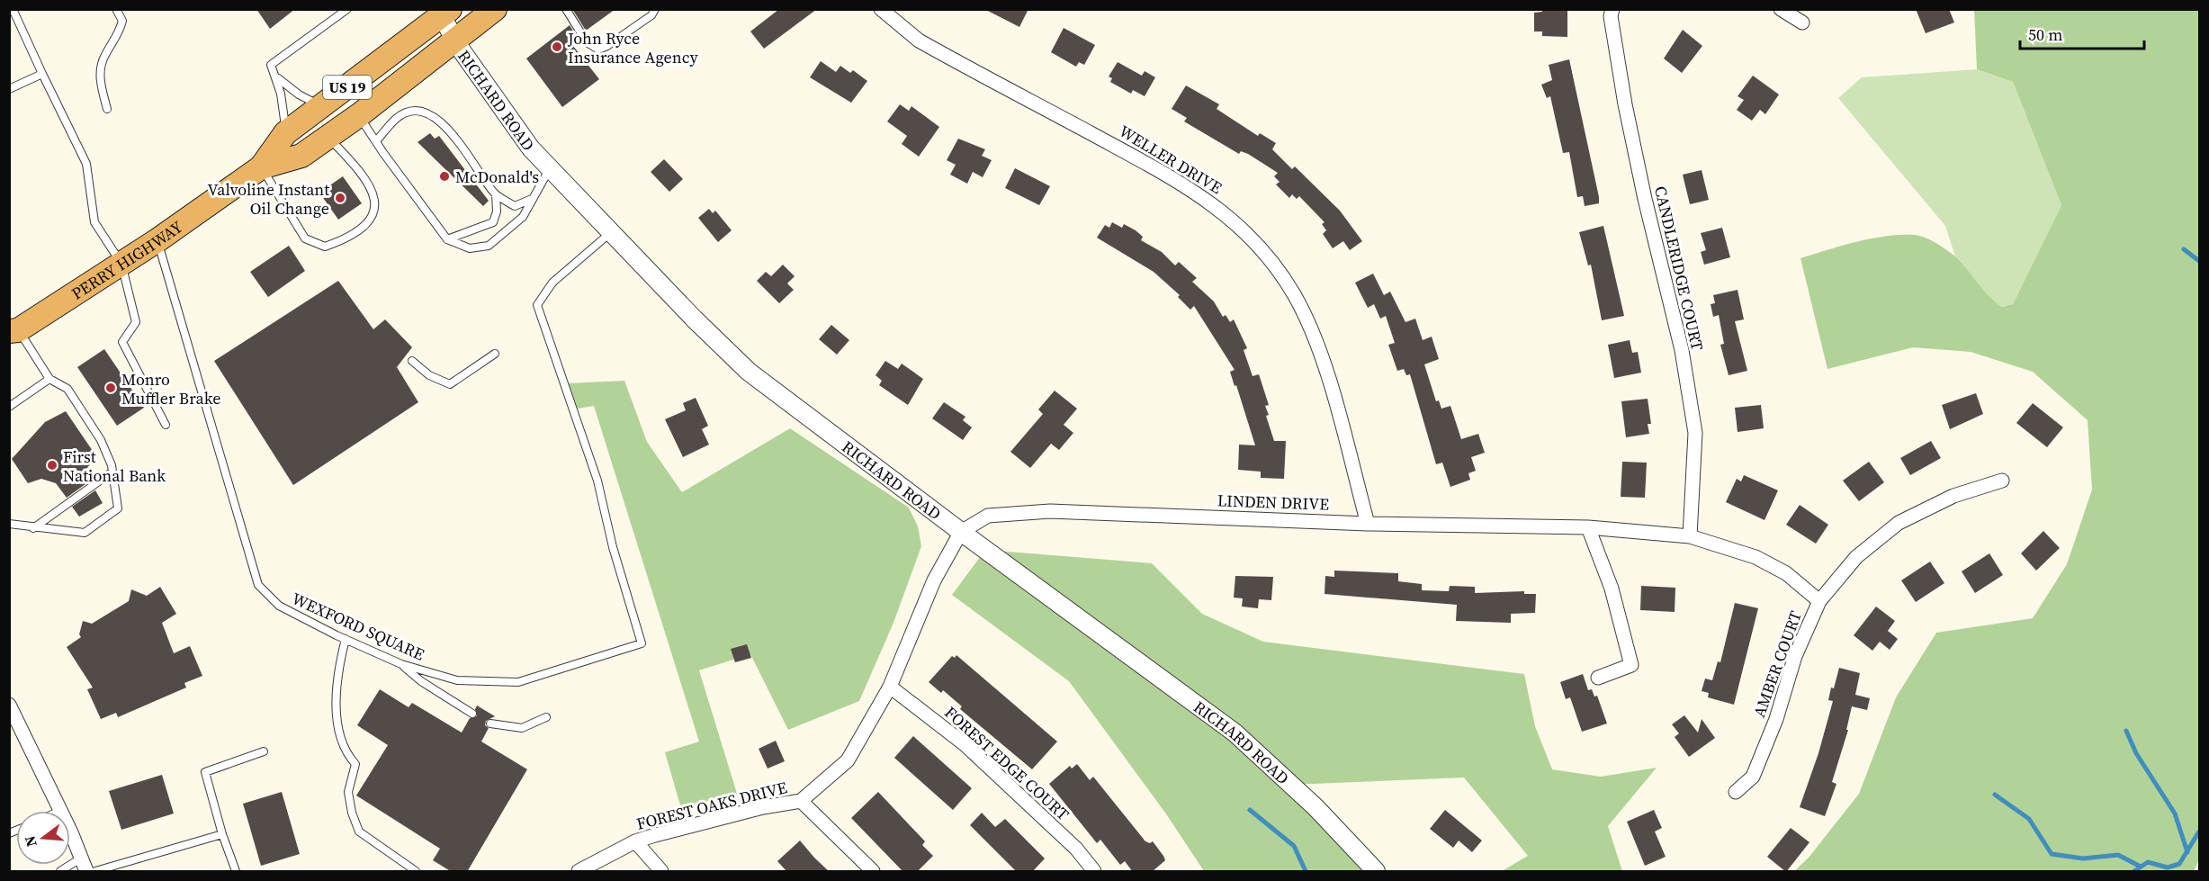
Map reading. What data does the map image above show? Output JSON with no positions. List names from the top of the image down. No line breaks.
{"streets":{"highway":["US 19","PERRY HIGHWAY"],"street":["RICHARD ROAD","WELLER DRIVE","CANDLERIDGE COURT","LINDEN DRIVE","AMBER COURT","FOREST EDGE COURT","FOREST OAKS DRIVE"],"lane":["WEXFORD SQUARE"]},"crossings":[["RICHARD ROAD","PERRY HIGHWAY"],["RICHARD ROAD","LINDEN DRIVE"],["RICHARD ROAD","WEXFORD SQUARE"],["RICHARD ROAD","FOREST OAKS DRIVE"],["WELLER DRIVE","LINDEN DRIVE"],["PERRY HIGHWAY","WEXFORD SQUARE"],["CANDLERIDGE COURT","LINDEN DRIVE"],["LINDEN DRIVE","AMBER COURT"],["LINDEN DRIVE","FOREST OAKS DRIVE"],["FOREST EDGE COURT","FOREST OAKS DRIVE"]],"places":["John Ryce Insurance Agency","McDonald's","Valvoline Instant Oil Change","Monro Muffler Brake","First National Bank"],"scale_bar":"50 m","north":"left"}
